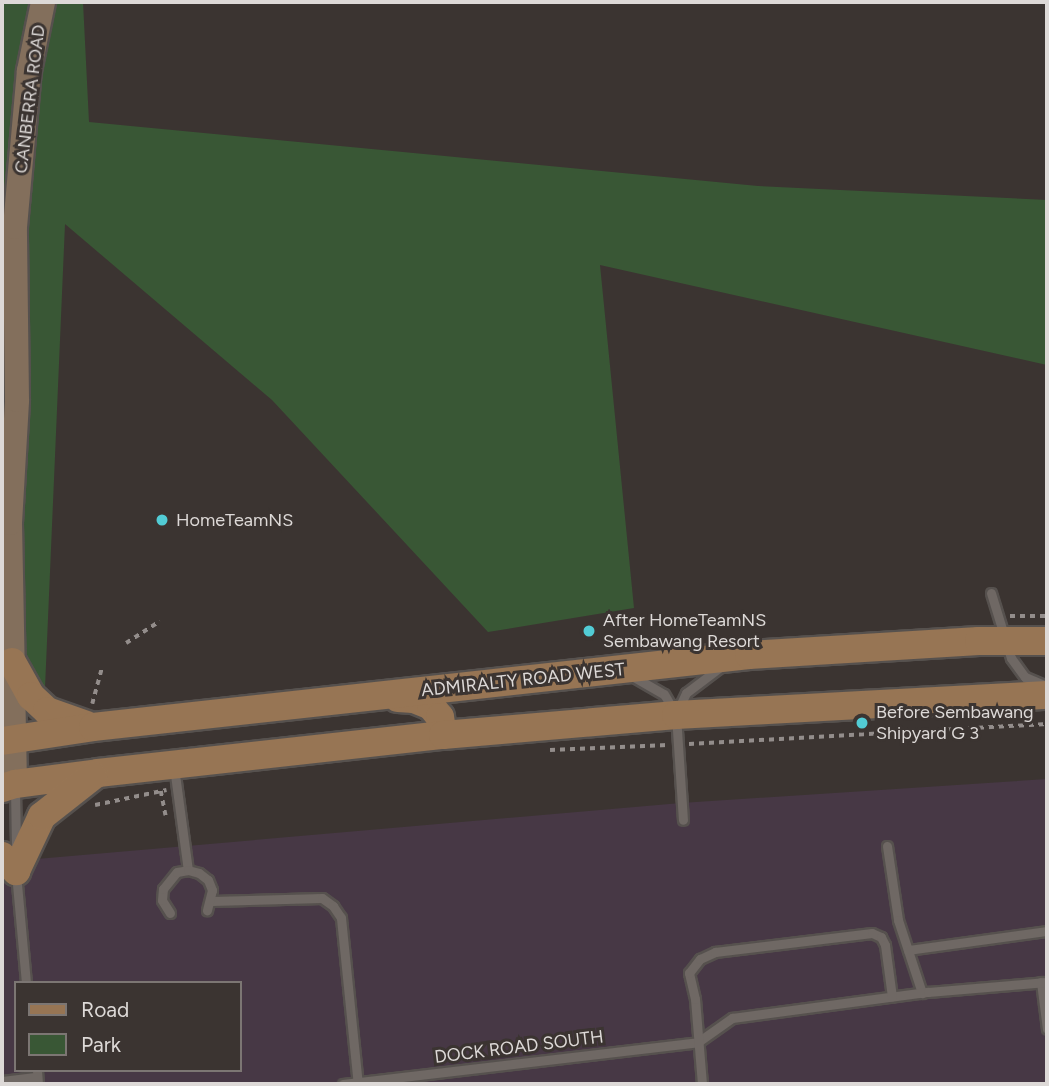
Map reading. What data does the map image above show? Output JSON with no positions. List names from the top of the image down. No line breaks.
{"streets":{"main road":["CANBERRA ROAD","ADMIRALTY ROAD WEST"],"lane":["DOCK ROAD SOUTH"]},"crossings":[["CANBERRA ROAD","ADMIRALTY ROAD WEST"]],"places":["HomeTeamNS","After HomeTeamNS Sembawang Resort","Before Sembawang Shipyard G 3"],"legend":["Road","Park"]}
